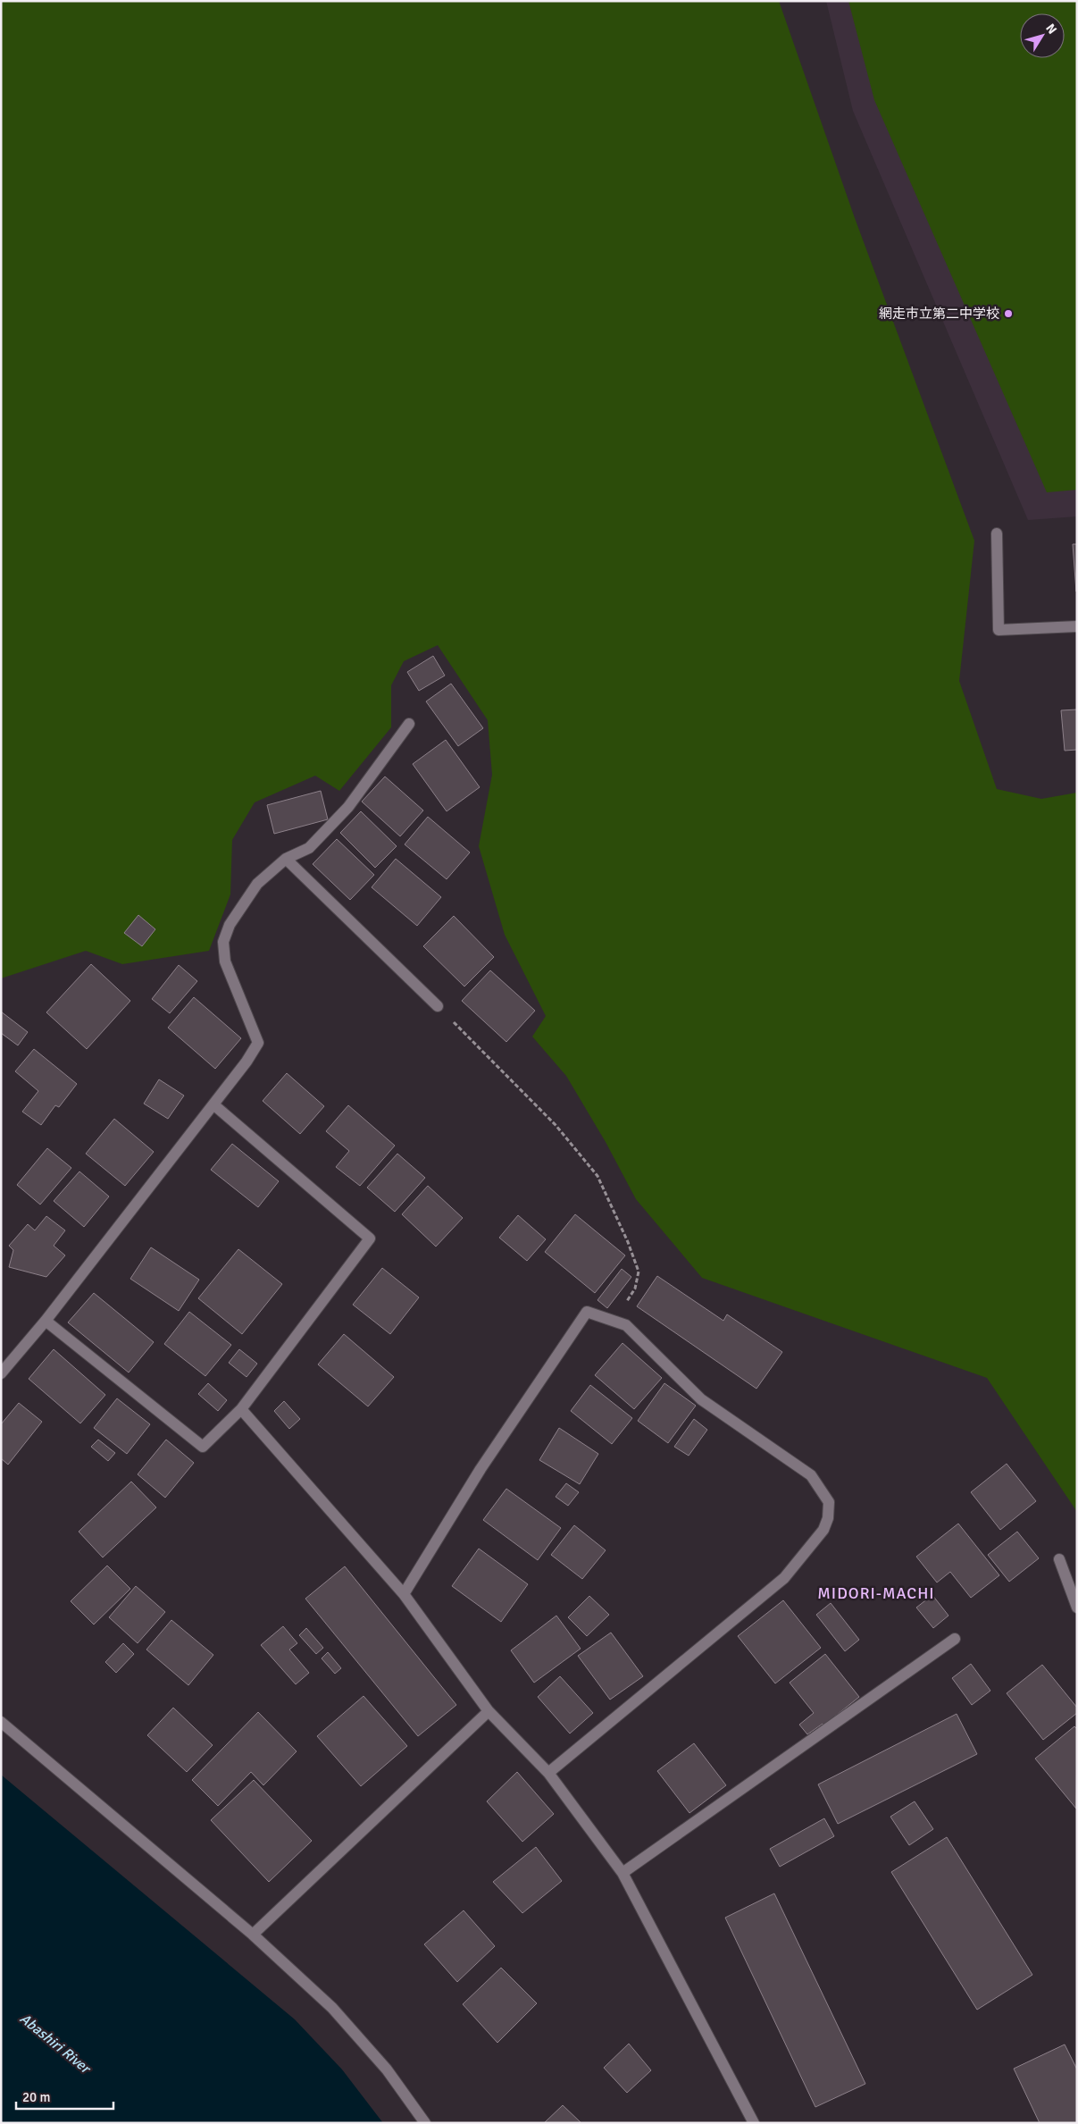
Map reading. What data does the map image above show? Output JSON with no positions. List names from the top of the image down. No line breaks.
{"districts":["MIDORI-MACHI"],"water":["Abashiri River"],"places":["網走市立第二中学校"],"scale_bar":"20 m","north":"top right"}
